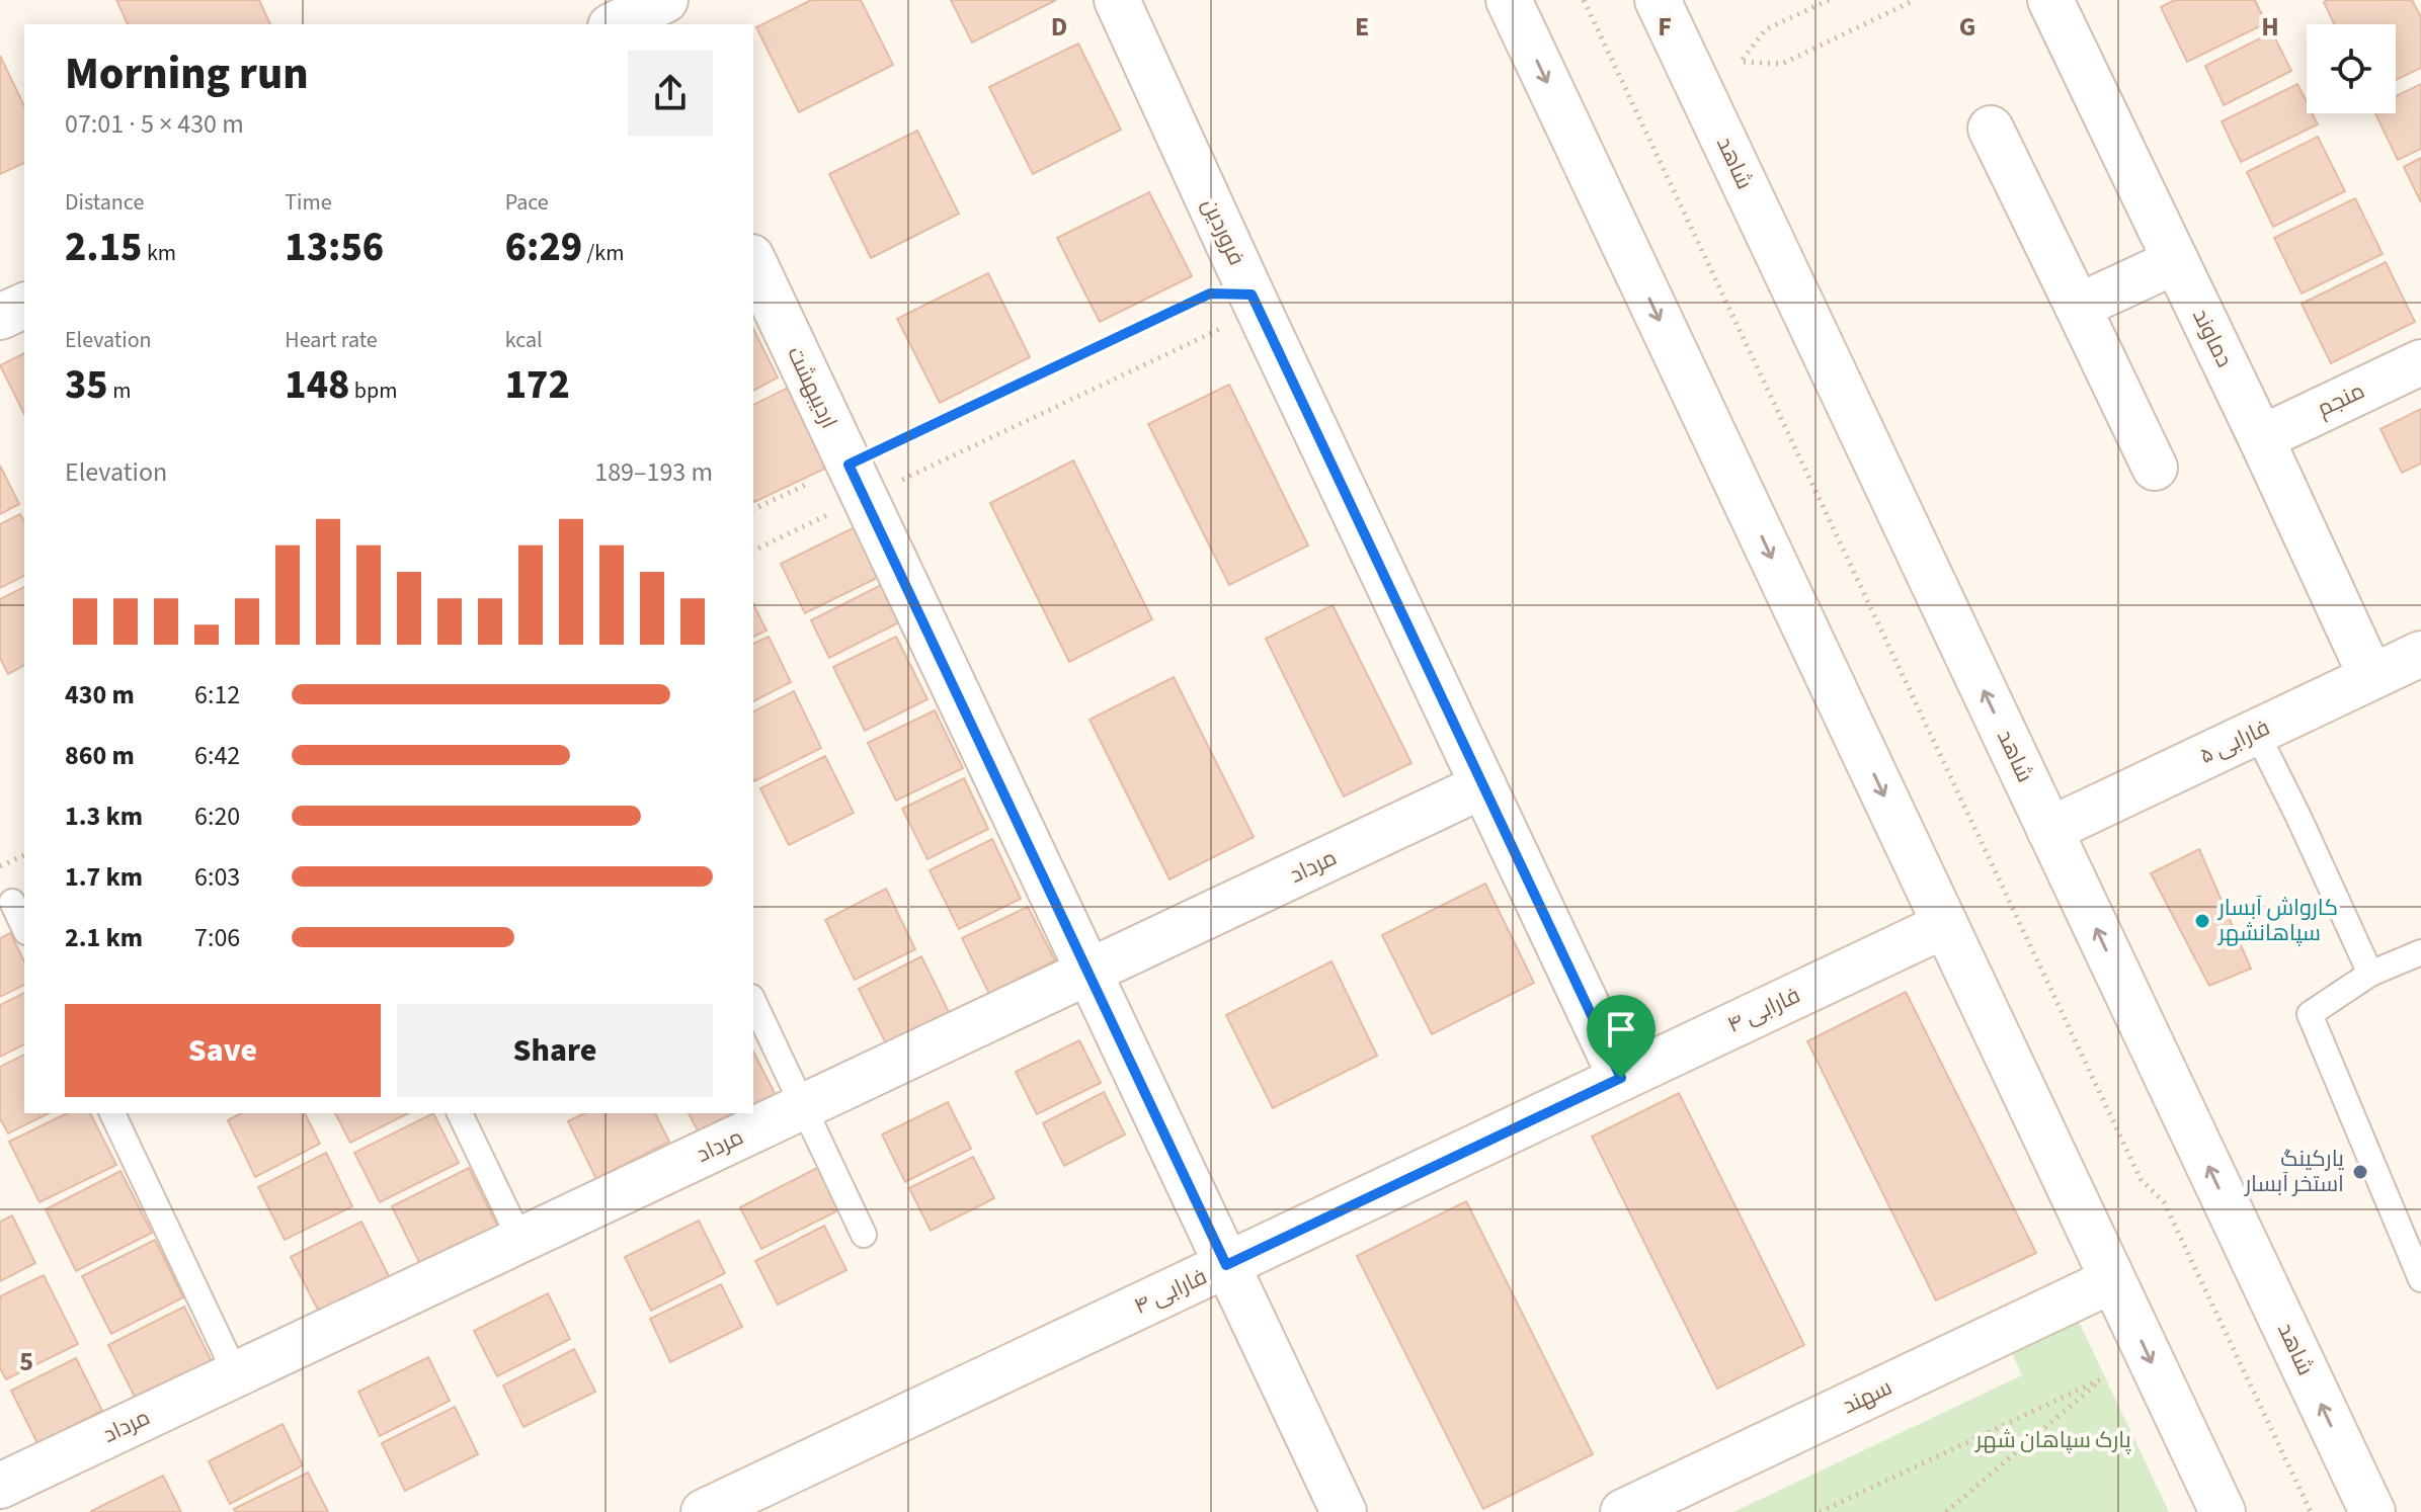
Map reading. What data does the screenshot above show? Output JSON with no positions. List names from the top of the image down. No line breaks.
{"streets":{"street":["شاهد","فروردین","دماوند","اردیبهشت","منجم","فارابی ۵","مرداد","فارابی ۴","سهند"]},"crossings":[["شاهد","فارابی ۵"],["فروردین","مرداد"],["فروردین","فارابی ۴"],["دماوند","منجم"],["دماوند","فارابی ۵"],["اردیبهشت","مرداد"],["اردیبهشت","فارابی ۴"]],"parks":["پارک سپاهان شهر"],"places":["کارواش آبسار سپاهانشهر","پارکینگ استخر آبسار"],"page":{"heading":["Morning run","07:01 · 5 × 430 m"],"stats":[["Distance","2.15 km"],["Time","13:56"],["Pace","6:29 /km"],["Elevation","35 m"],["Heart rate","148 bpm"],["kcal","172"]],"chart":["Elevation","189–193 m"],"list":[{"name":"430 m","note":"6:12"},{"name":"860 m","note":"6:42"},{"name":"1.3 km","note":"6:20"},{"name":"1.7 km","note":"6:03"},{"name":"2.1 km","note":"7:06"}],"buttons":["Save","Share"]},"grid":{"columns":["D","E","F","G","H"],"rows":["5"]}}
